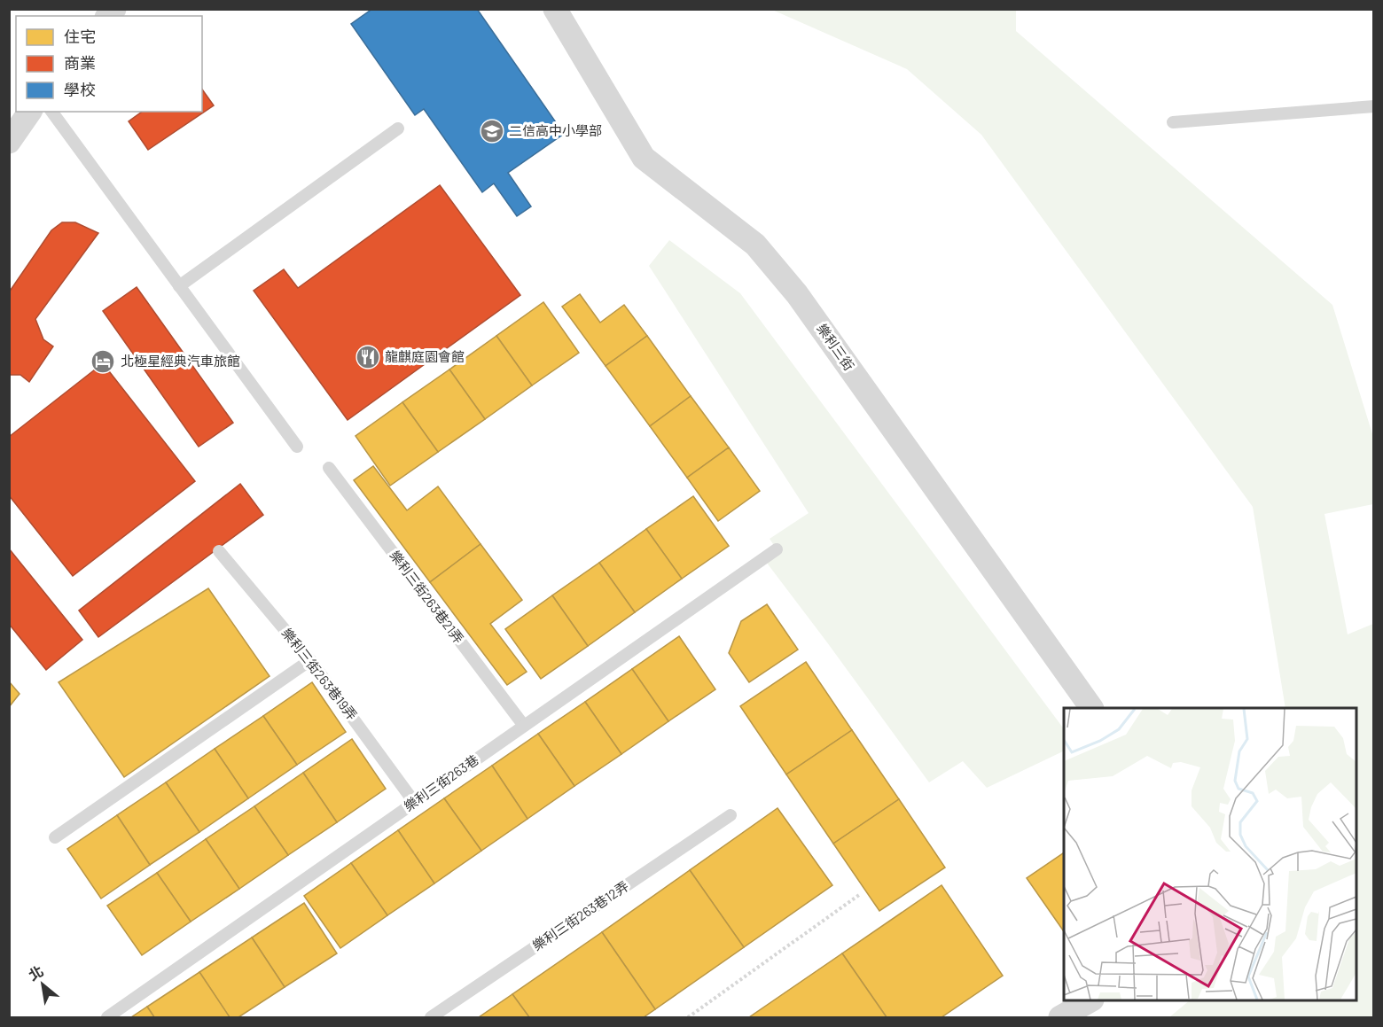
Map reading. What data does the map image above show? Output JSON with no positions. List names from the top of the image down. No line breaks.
{"streets":{"street":["樂利三街"],"lane":["樂利三街263巷21弄","樂利三街263巷19弄","樂利三街263巷","樂利三街263巷12弄"]},"crossings":[["樂利三街263巷21弄","樂利三街263巷"],["樂利三街263巷19弄","樂利三街263巷"]],"places":{"school or university":["二信高中小學部"],"restaurant":["龍麒庭園會館"],"hotel":["北極星經典汽車旅館"]},"legend":["住宅","商業","學校"],"north":"top left"}
